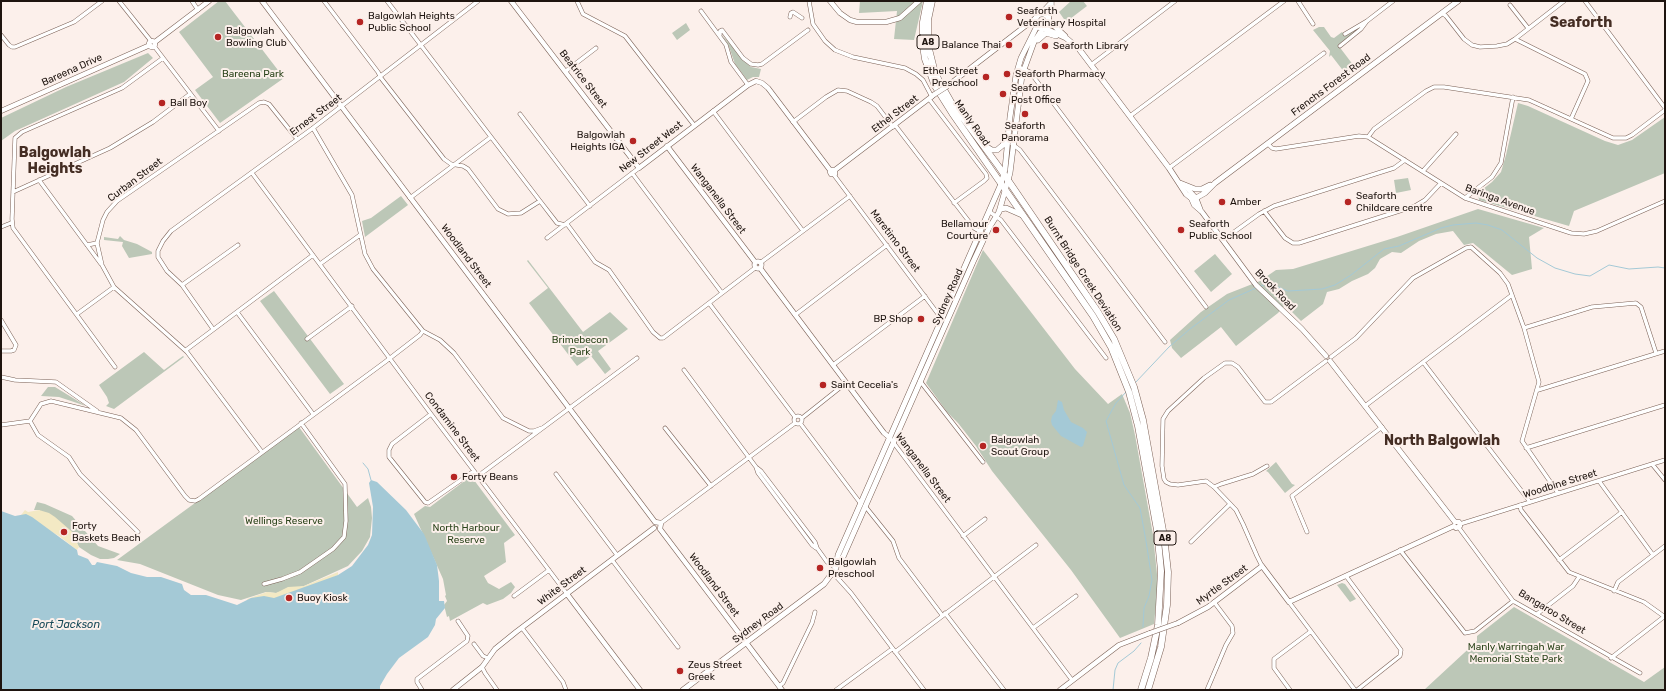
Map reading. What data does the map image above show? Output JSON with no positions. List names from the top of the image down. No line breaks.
{"streets":{"highway":["A8","Manly Road","Burnt Bridge Creek Deviation"],"main road":["Frenchs Forest Road","Sydney Road"],"street":["Bareena Drive","Beatrice Street","Ethel Street","Ernest Street","New Street West","Curban Street","Wanganella Street","Baringa Avenue","Maretimo Street","Woodland Street","Brook Road","Condamine Street","Woodbine Street","Myrtle Street","White Street","Bangaroo Street"]},"crossings":[["Beatrice Street","New Street West"],["Frenchs Forest Road","Brook Road"],["Ethel Street","Maretimo Street"],["Ethel Street","Sydney Road"],["Ernest Street","Curban Street"],["Ernest Street","Woodland Street"],["Ernest Street","Condamine Street"],["Manly Road","Burnt Bridge Creek Deviation"],["Manly Road","Sydney Road"],["New Street West","Wanganella Street"],["New Street West","Maretimo Street"],["Wanganella Street","Sydney Road"],["Wanganella Street","Myrtle Street"],["Maretimo Street","Sydney Road"],["Woodland Street","Sydney Road"],["Woodland Street","White Street"],["Burnt Bridge Creek Deviation","Sydney Road"],["Brook Road","Bangaroo Street"],["Condamine Street","White Street"],["Woodbine Street","Bangaroo Street"]],"districts":["Seaforth","Balgowlah Heights","North Balgowlah"],"water":["Port Jackson"],"parks":["Bareena Park","Brimebecon Park","Wellings Reserve","North Harbour Reserve","Manly Warringah War Memorial State Park"],"places":["Seaforth Veterinary Hospital","Balgowlah Heights Public School","Balgowlah Bowling Club","Balance Thai","Seaforth Library","Seaforth Pharmacy","Ethel Street Preschool","Seaforth Post Office","Ball Boy","Seaforth Panorama","Balgowlah Heights IGA","Amber","Seaforth Childcare centre","Bellamour Courture","Seaforth Public School","BP Shop","Saint Cecelia's","Balgowlah Scout Group","Forty Beans","Forty Baskets Beach","Balgowlah Preschool","Buoy Kiosk","Zeus Street Greek"]}
